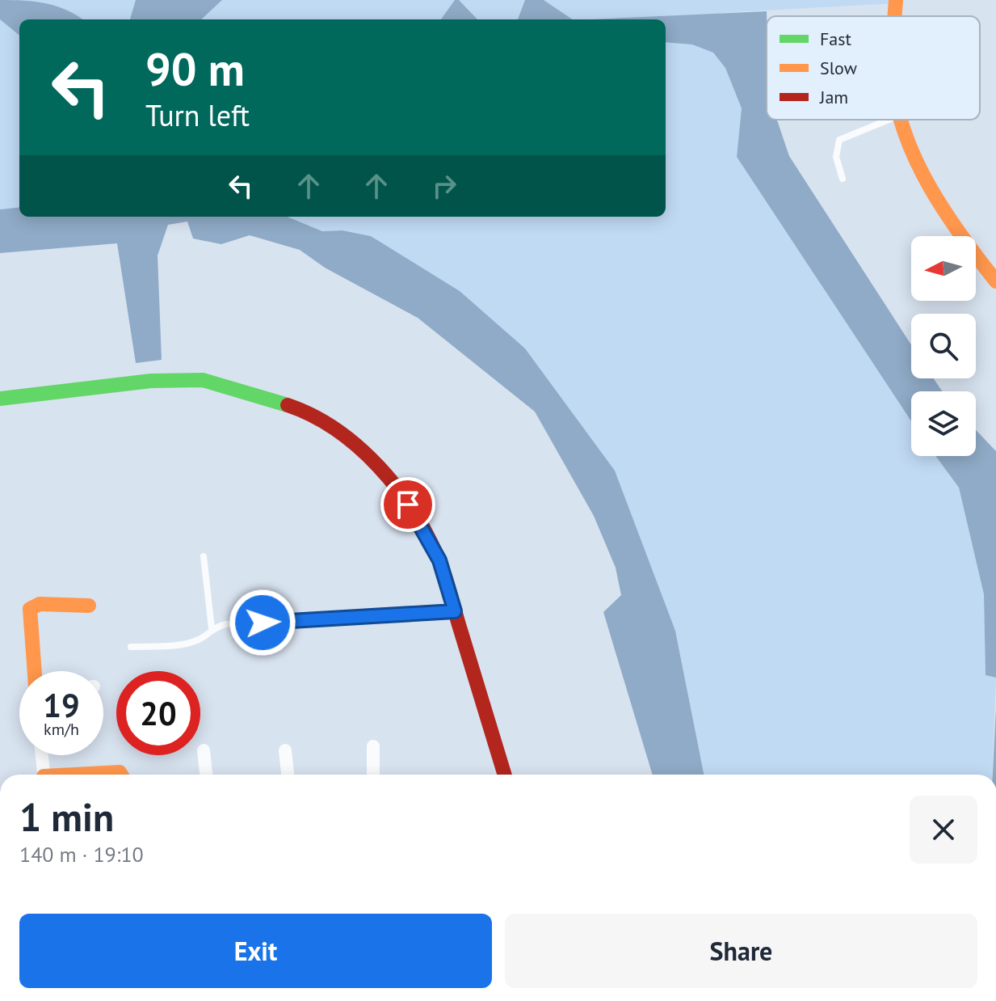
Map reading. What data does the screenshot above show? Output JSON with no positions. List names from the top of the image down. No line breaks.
{"legend":["Fast","Slow","Jam"],"north":"left","page":{"turn":["90 m","Turn left"],"speed":"19 km/h","limit":"20","heading":["1 min","140 m · 19:10"],"buttons":["Exit","Share"]}}
